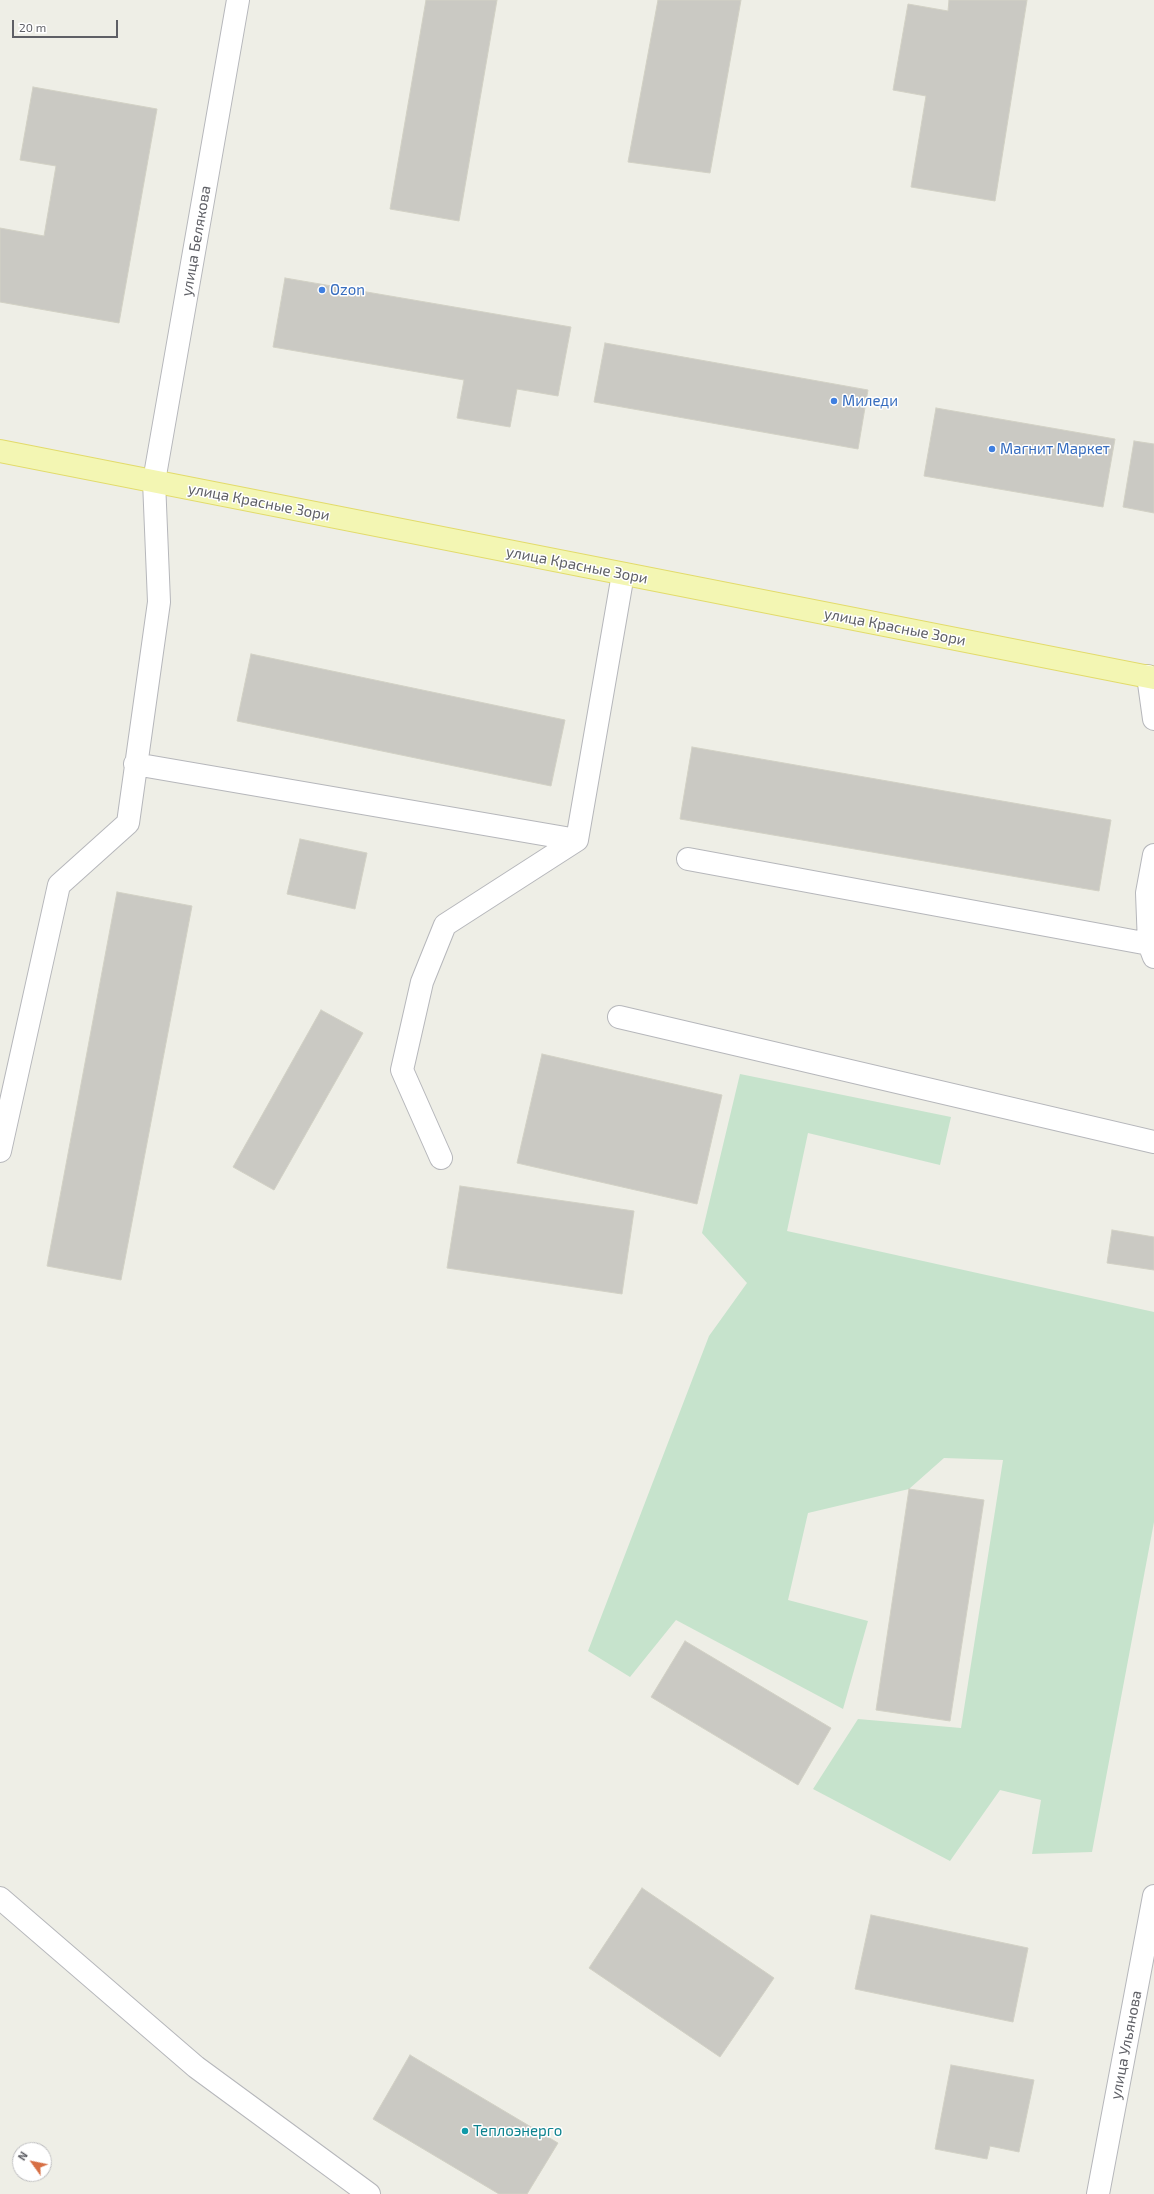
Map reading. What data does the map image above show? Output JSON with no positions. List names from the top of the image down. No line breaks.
{"streets":{"main road":["улица Красные Зори"],"street":["улица Белякова","улица Ульянова"]},"crossings":[["улица Белякова","улица Красные Зори"]],"places":["Ozon","Миледи","Магнит Маркет","Теплоэнерго"],"scale_bar":"20 m","north":"top left"}
